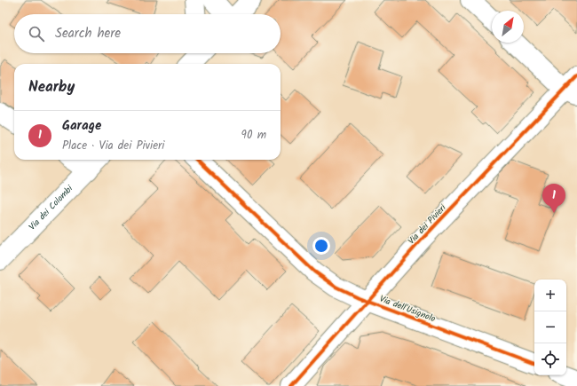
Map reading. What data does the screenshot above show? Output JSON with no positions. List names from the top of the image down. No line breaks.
{"streets":{"street":["Via dei Colombi","Via dei Pivieri","Via dell'Usignolo"]},"crossings":[["Via dei Pivieri","Via dell'Usignolo"]],"north":"top right","page":{"search":"Search here","heading":"Nearby","list":[{"mark":"1","name":"Garage","note":"Place · Via dei Pivieri","value":"90 m"}],"pins":"1","map_buttons":["+","−"]}}
